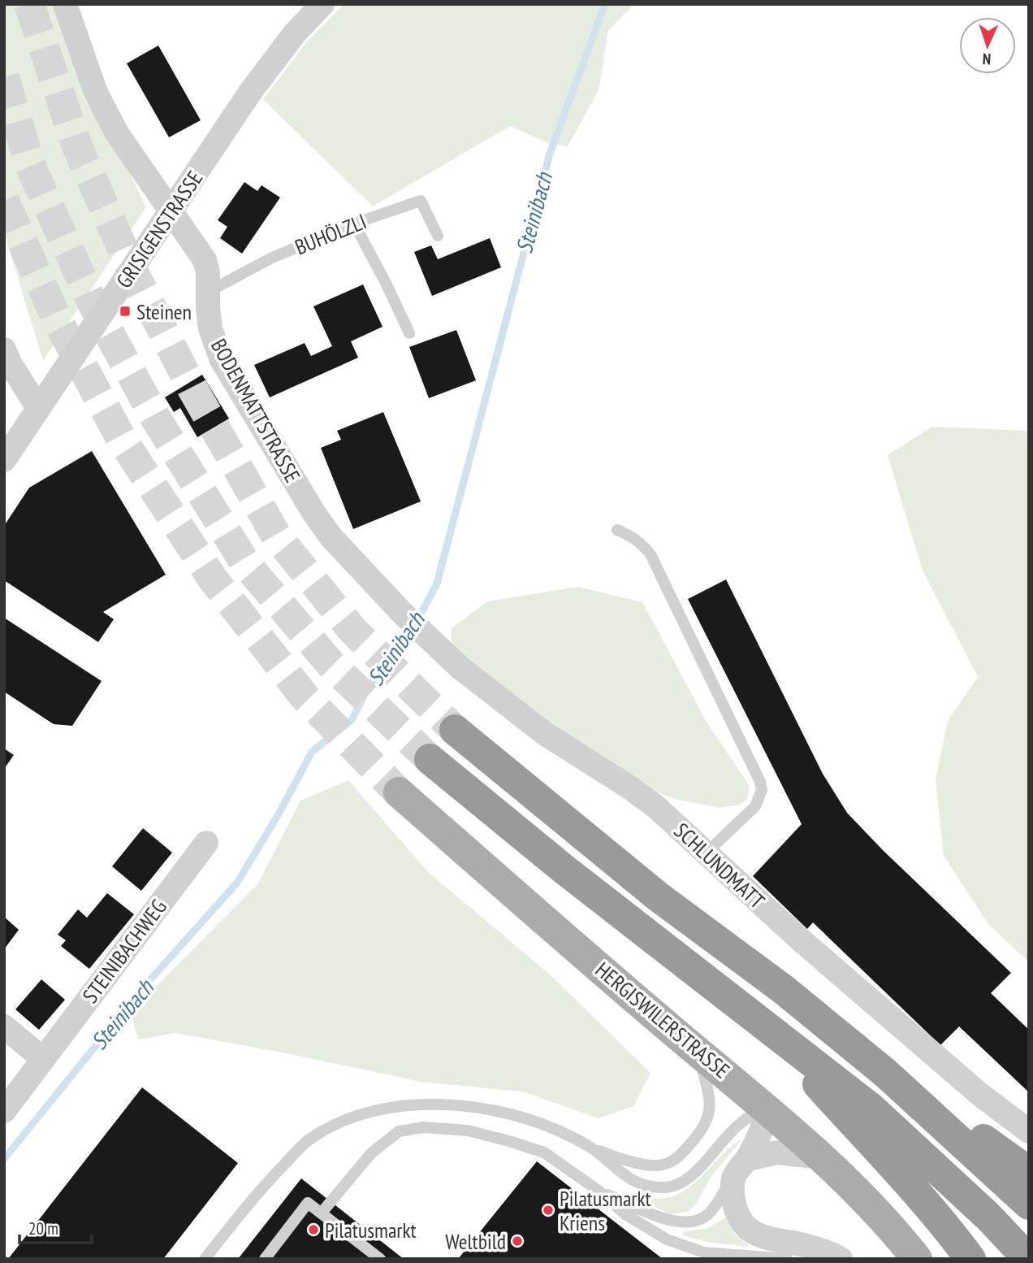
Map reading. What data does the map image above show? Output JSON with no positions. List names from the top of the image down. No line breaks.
{"streets":{"main road":["HERGISWILERSTRASSE"],"street":["GRISIGENSTRASSE","BODENMATTSTRASSE","SCHLUNDMATT","STEINIBACHWEG"],"lane":["BUHÖLZLI"]},"crossings":[["GRISIGENSTRASSE","BODENMATTSTRASSE"],["BUHÖLZLI","BODENMATTSTRASSE"],["BODENMATTSTRASSE","SCHLUNDMATT"]],"water":["Steinibach"],"places":{"transit":["Steinen"],"other":["Pilatusmarkt Kriens","Pilatusmarkt","Weltbild"]},"scale_bar":"20 m","north":"bottom"}
